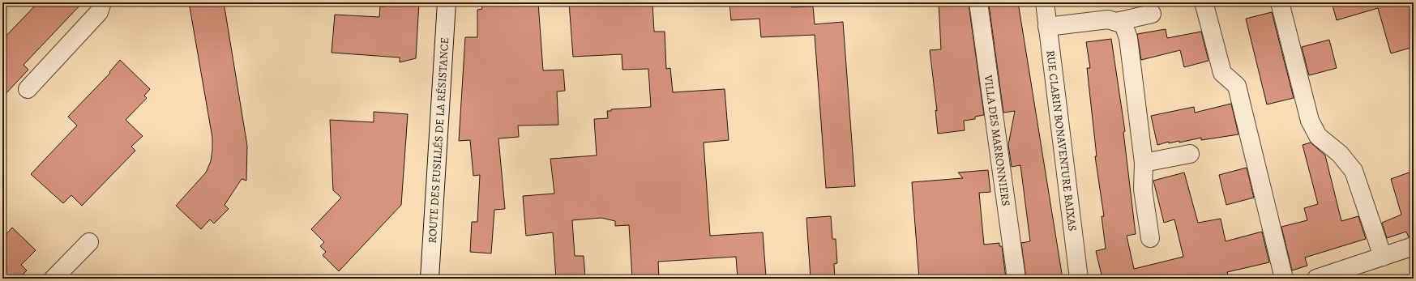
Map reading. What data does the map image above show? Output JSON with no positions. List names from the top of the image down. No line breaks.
{"streets":{"street":["ROUTE DES FUSILLÉS DE LA RÉSISTANCE","VILLA DES MARRONNIERS","RUE CLARIN BONAVENTURE BAIXAS"]}}
